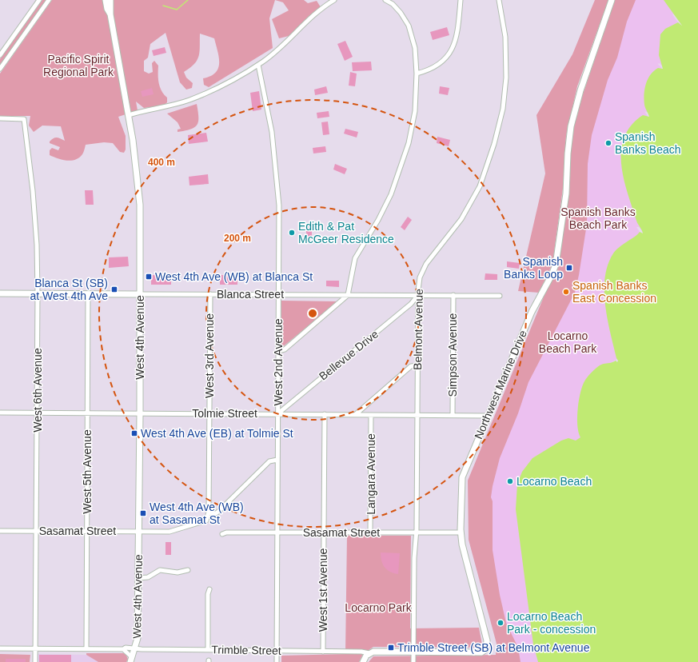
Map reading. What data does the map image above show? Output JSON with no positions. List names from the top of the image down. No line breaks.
{"streets":{"main road":["Blanca Street","West 4th Avenue","Northwest Marine Drive"],"street":["Belmont Avenue","Bellevue Drive","Simpson Avenue","West 3rd Avenue","West 2nd Avenue","West 6th Avenue","Tolmie Street","West 5th Avenue","Langara Avenue","Sasamat Street","West 1st Avenue","Trimble Street"]},"crossings":[["Blanca Street","Belmont Avenue"],["Blanca Street","West 4th Avenue"],["Blanca Street","Bellevue Drive"],["Blanca Street","Simpson Avenue"],["Blanca Street","West 3rd Avenue"],["Blanca Street","West 2nd Avenue"],["Blanca Street","West 6th Avenue"],["Blanca Street","West 5th Avenue"],["Belmont Avenue","Bellevue Drive"],["Belmont Avenue","Northwest Marine Drive"],["Belmont Avenue","Tolmie Street"],["Belmont Avenue","Sasamat Street"],["West 4th Avenue","Tolmie Street"],["West 4th Avenue","Sasamat Street"],["West 4th Avenue","Trimble Street"],["Bellevue Drive","West 2nd Avenue"],["Bellevue Drive","Tolmie Street"],["Simpson Avenue","Tolmie Street"],["West 3rd Avenue","Tolmie Street"],["West 3rd Avenue","Sasamat Street"],["West 2nd Avenue","Tolmie Street"],["West 2nd Avenue","Sasamat Street"],["West 2nd Avenue","Trimble Street"],["Northwest Marine Drive","Tolmie Street"],["Northwest Marine Drive","Sasamat Street"],["Northwest Marine Drive","Trimble Street"],["West 6th Avenue","Tolmie Street"],["West 6th Avenue","Sasamat Street"],["West 6th Avenue","Trimble Street"],["Tolmie Street","West 5th Avenue"],["Tolmie Street","Langara Avenue"],["Tolmie Street","West 1st Avenue"],["West 5th Avenue","Sasamat Street"],["West 5th Avenue","Trimble Street"],["Langara Avenue","Sasamat Street"],["Sasamat Street","West 1st Avenue"],["West 1st Avenue","Trimble Street"]],"parks":["Pacific Spirit Regional Park","Spanish Banks Beach Park","Locarno Beach Park","Locarno Park"],"places":{"other":["Spanish Banks Beach","Edith & Pat McGeer Residence","Spanish Banks East Concession","Locarno Beach","Locarno Beach Park - concession"],"transit":["Spanish Banks Loop","West 4th Ave (WB) at Blanca St","Blanca St (SB) at West 4th Ave","West 4th Ave (EB) at Tolmie St","West 4th Ave (WB) at Sasamat St","Trimble Street (SB) at Belmont Avenue"]},"rings":["400 m","200 m"]}
